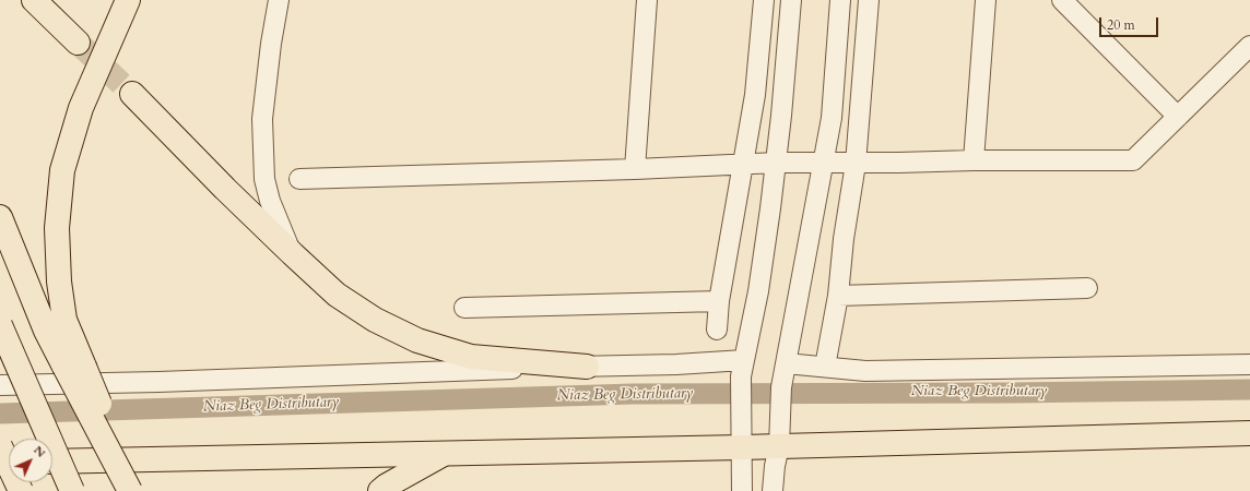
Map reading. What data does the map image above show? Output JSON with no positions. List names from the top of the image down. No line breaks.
{"water":["Niaz Beg Distributary"],"scale_bar":"20 m","north":"top right"}
